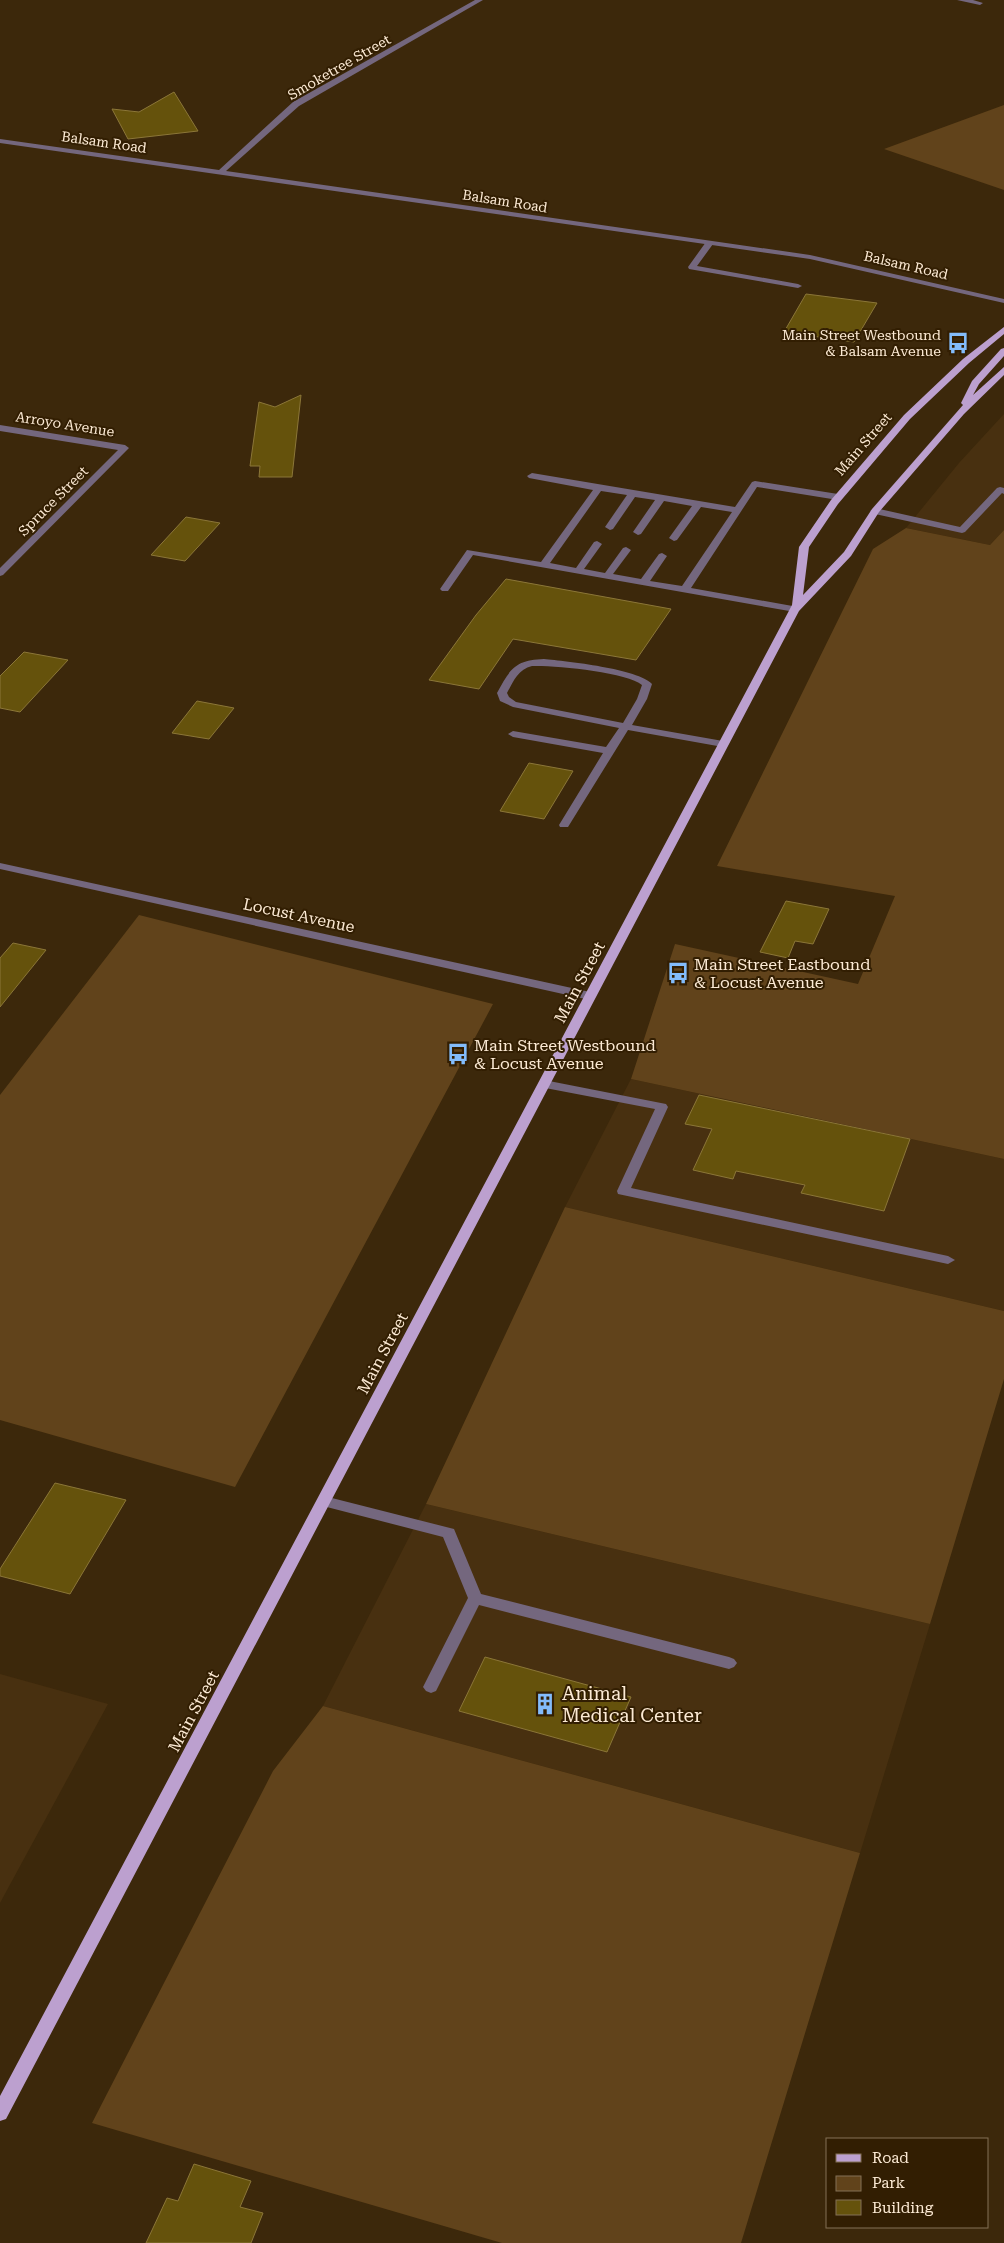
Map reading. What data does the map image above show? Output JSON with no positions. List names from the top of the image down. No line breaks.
{"streets":{"main road":["Main Street"],"street":["Smoketree Street","Balsam Road","Arroyo Avenue","Spruce Street","Locust Avenue"]},"crossings":[["Smoketree Street","Balsam Road"],["Arroyo Avenue","Spruce Street"],["Main Street","Locust Avenue"]],"places":{"bus stop":["Main Street Westbound & Balsam Avenue","Main Street Eastbound & Locust Avenue","Main Street Westbound & Locust Avenue"],"building":["Animal Medical Center"]},"legend":["Road","Park","Building"]}
